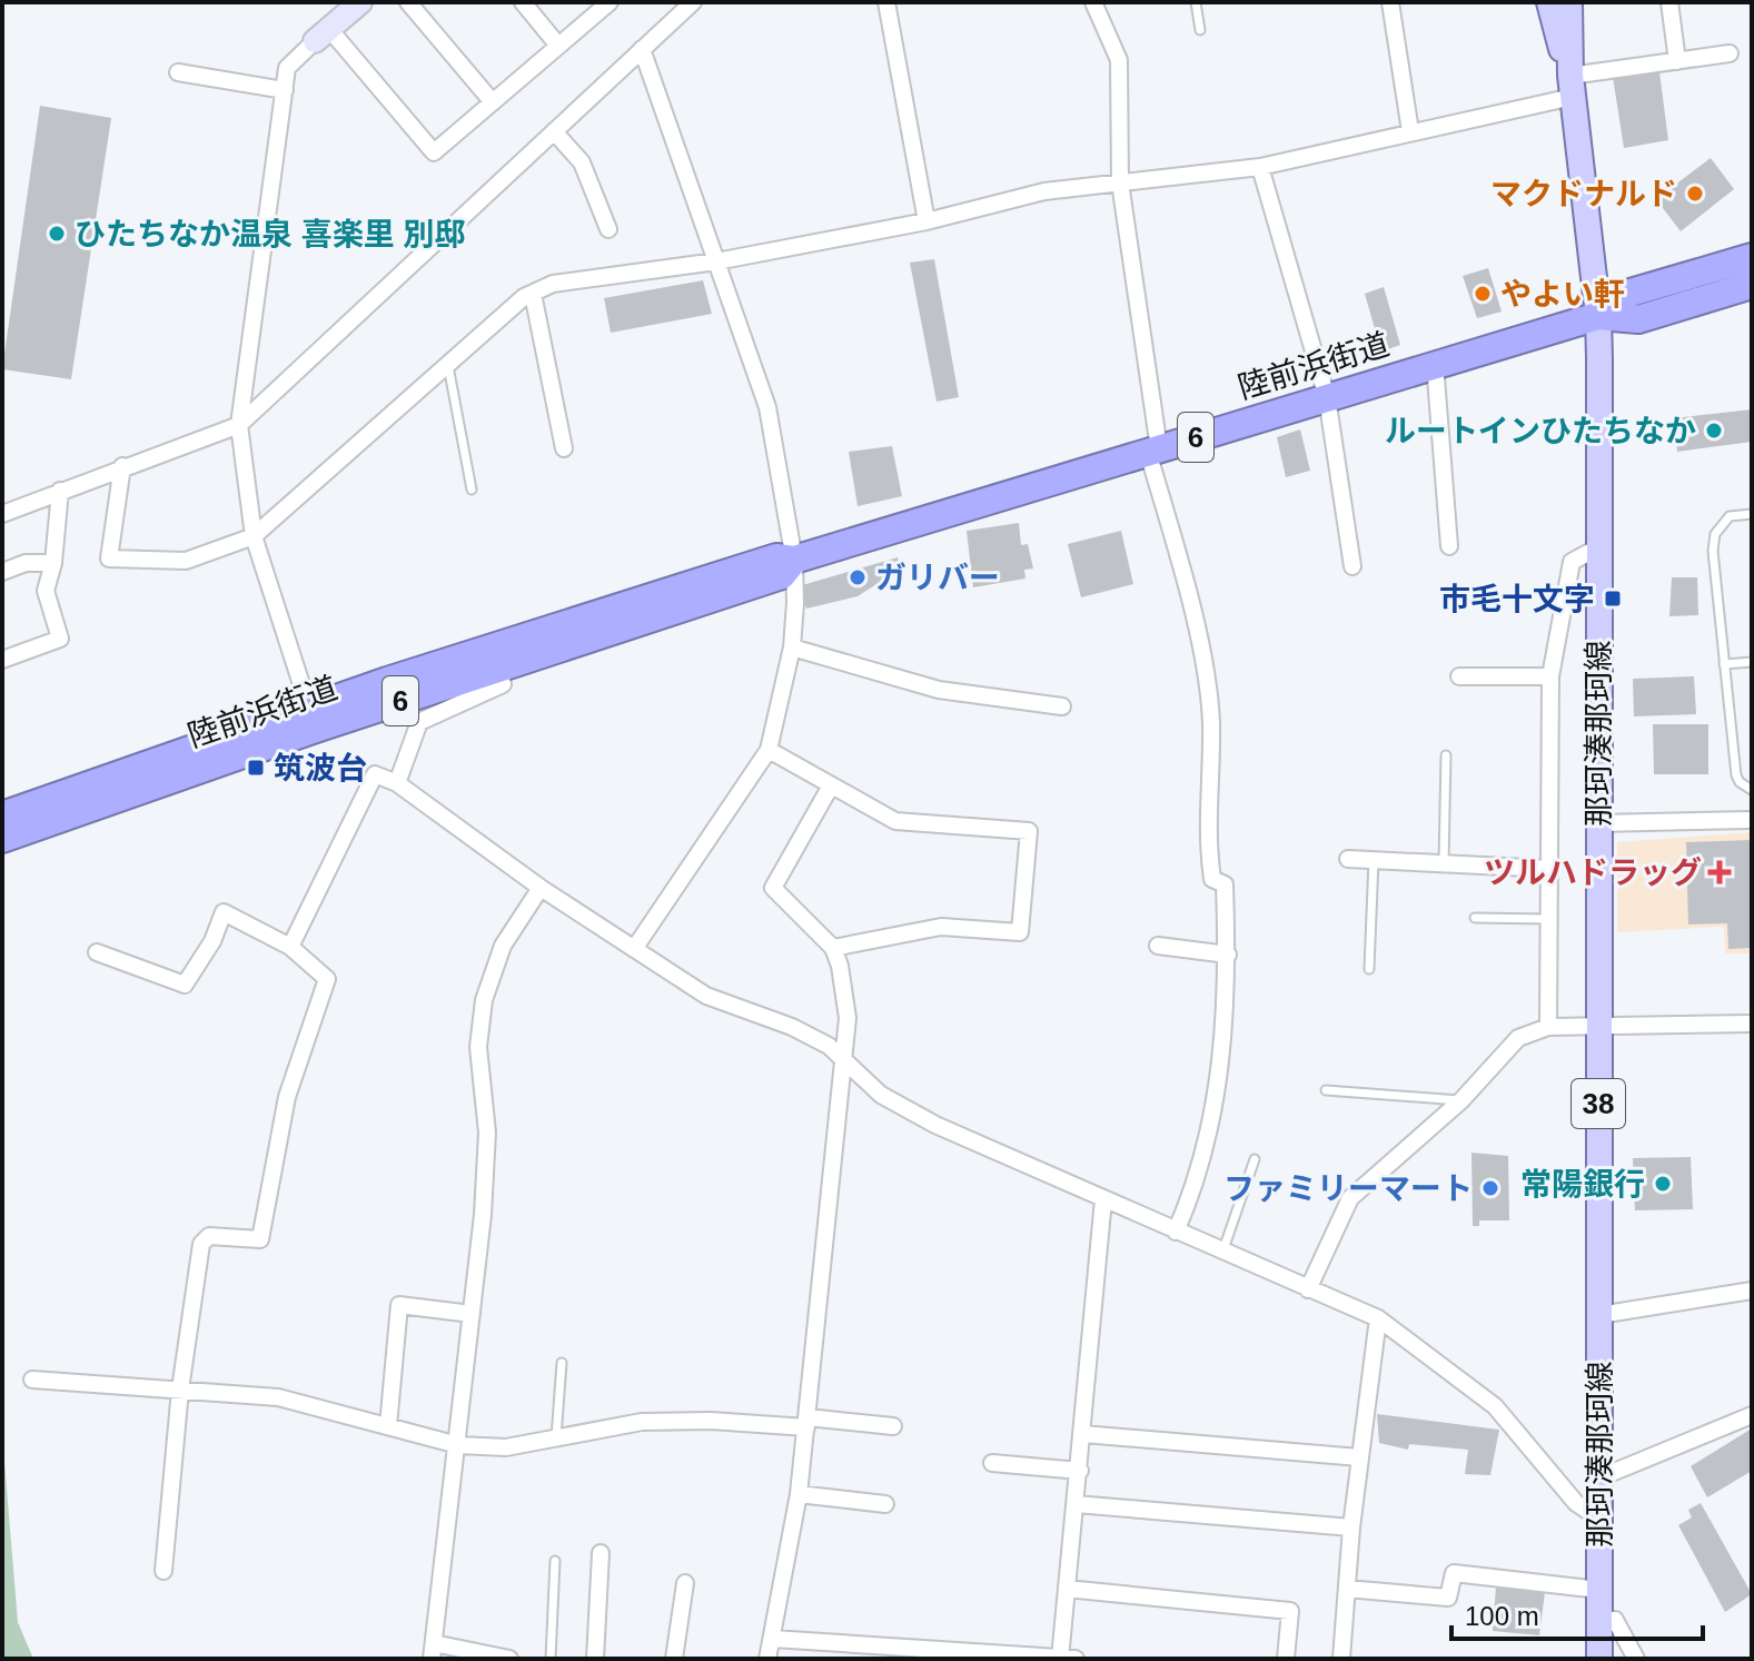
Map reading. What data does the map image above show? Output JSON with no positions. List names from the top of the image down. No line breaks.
{"streets":{"highway":["陸前浜街道","6"],"main road":["那珂湊那珂線","38"]},"crossings":[["陸前浜街道","那珂湊那珂線"]],"places":{"other":["マクドナルド","ひたちなか温泉 喜楽里 別邸","やよい軒","ルートインひたちなか","ガリバー","常陽銀行","ファミリーマート"],"transit":["市毛十文字","筑波台"],"health":["ツルハドラッグ"]},"scale_bar":"100 m"}
